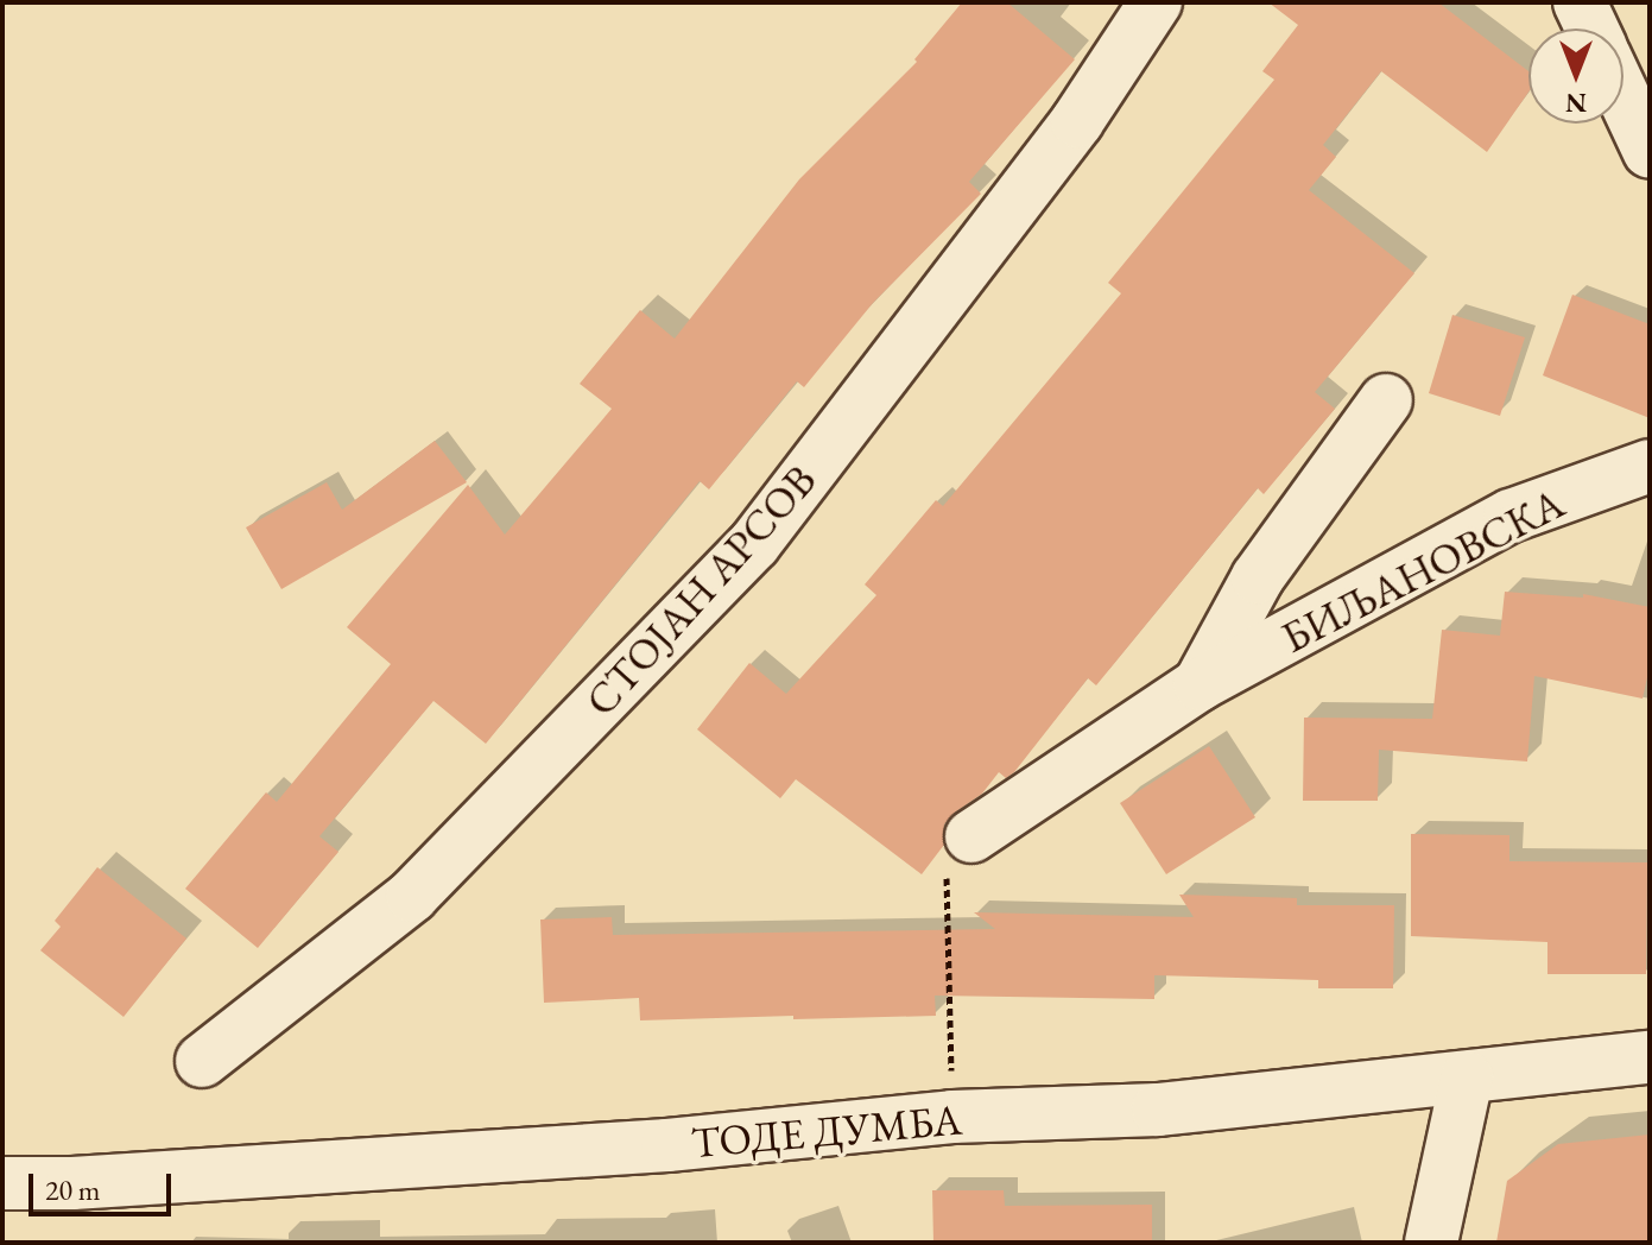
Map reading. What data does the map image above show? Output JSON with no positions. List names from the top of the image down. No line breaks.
{"streets":{"street":["БИЉАНОВСКА","СТОЈАН АРСОВ","ТОДЕ ДУМБА"]},"scale_bar":"20 m","north":"bottom"}
